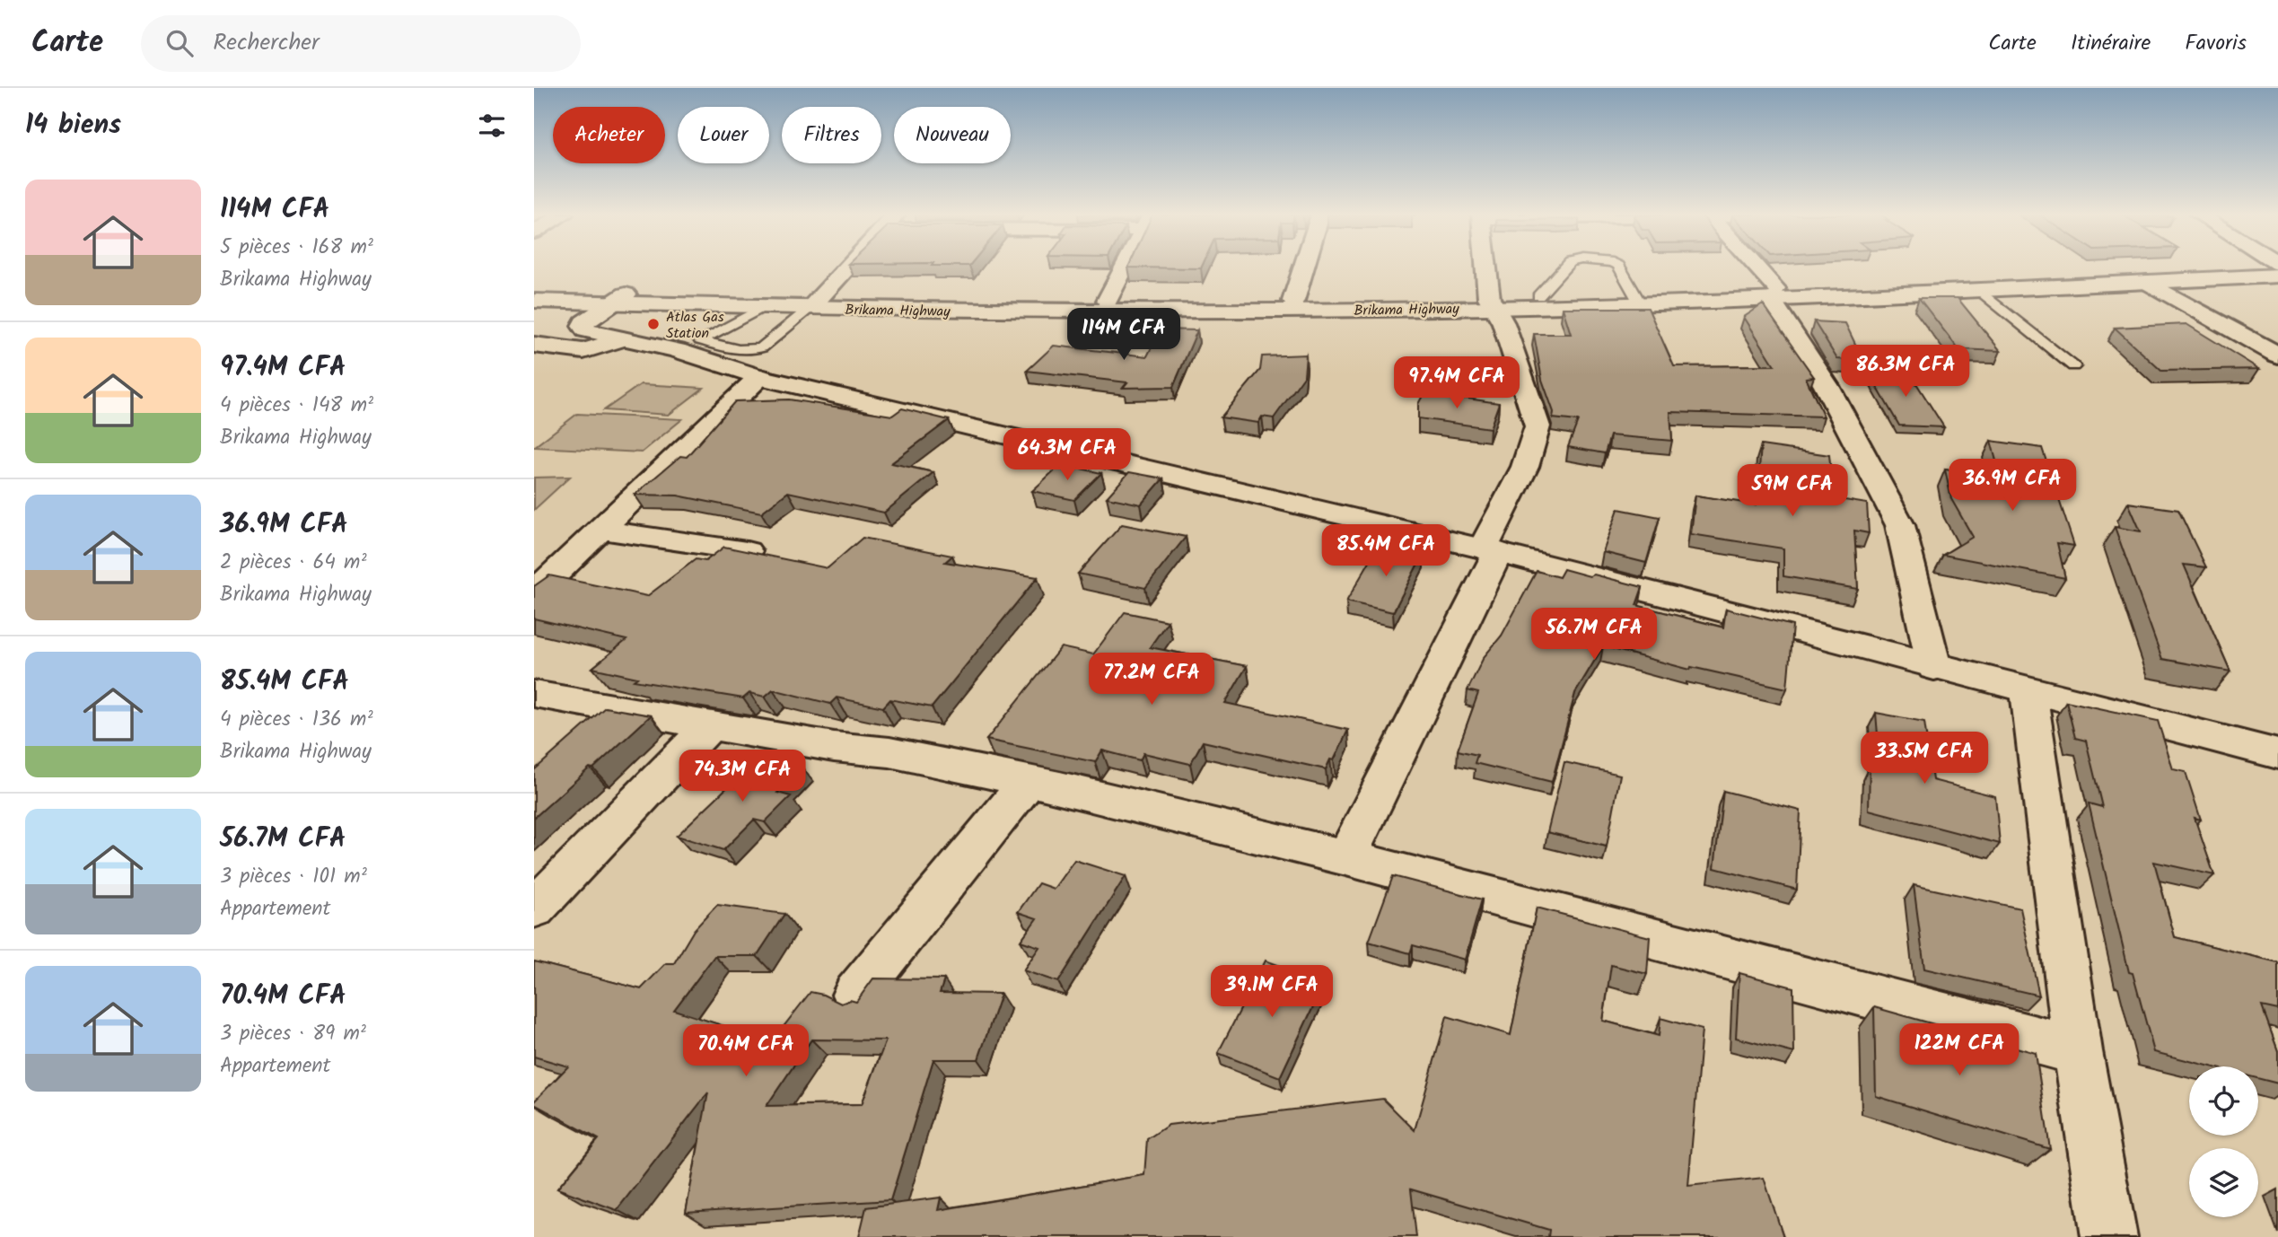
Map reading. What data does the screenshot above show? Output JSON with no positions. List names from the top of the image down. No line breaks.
{"streets":{"main road":["Brikama Highway"]},"places":["Atlas Gas Station"],"page":{"header":"Carte","search":"Rechercher","nav":["Carte","Itinéraire","Favoris"],"heading":"14 biens","chip":["Acheter","Louer","Filtres","Nouveau"],"list":[{"name":"114M CFA","note":"5 pièces · 168 m² · Brikama Highway"},{"name":"97.4M CFA","note":"4 pièces · 148 m² · Brikama Highway"},{"name":"36.9M CFA","note":"2 pièces · 64 m² · Brikama Highway"},{"name":"85.4M CFA","note":"4 pièces · 136 m² · Brikama Highway"},{"name":"56.7M CFA","note":"3 pièces · 101 m² · Appartement"},{"name":"70.4M CFA","note":"3 pièces · 89 m² · Appartement"}],"price":["114M CFA","86.3M CFA","97.4M CFA","64.3M CFA","36.9M CFA","59M CFA","85.4M CFA","56.7M CFA","77.2M CFA","33.5M CFA","74.3M CFA","39.1M CFA","122M CFA","70.4M CFA"]}}
